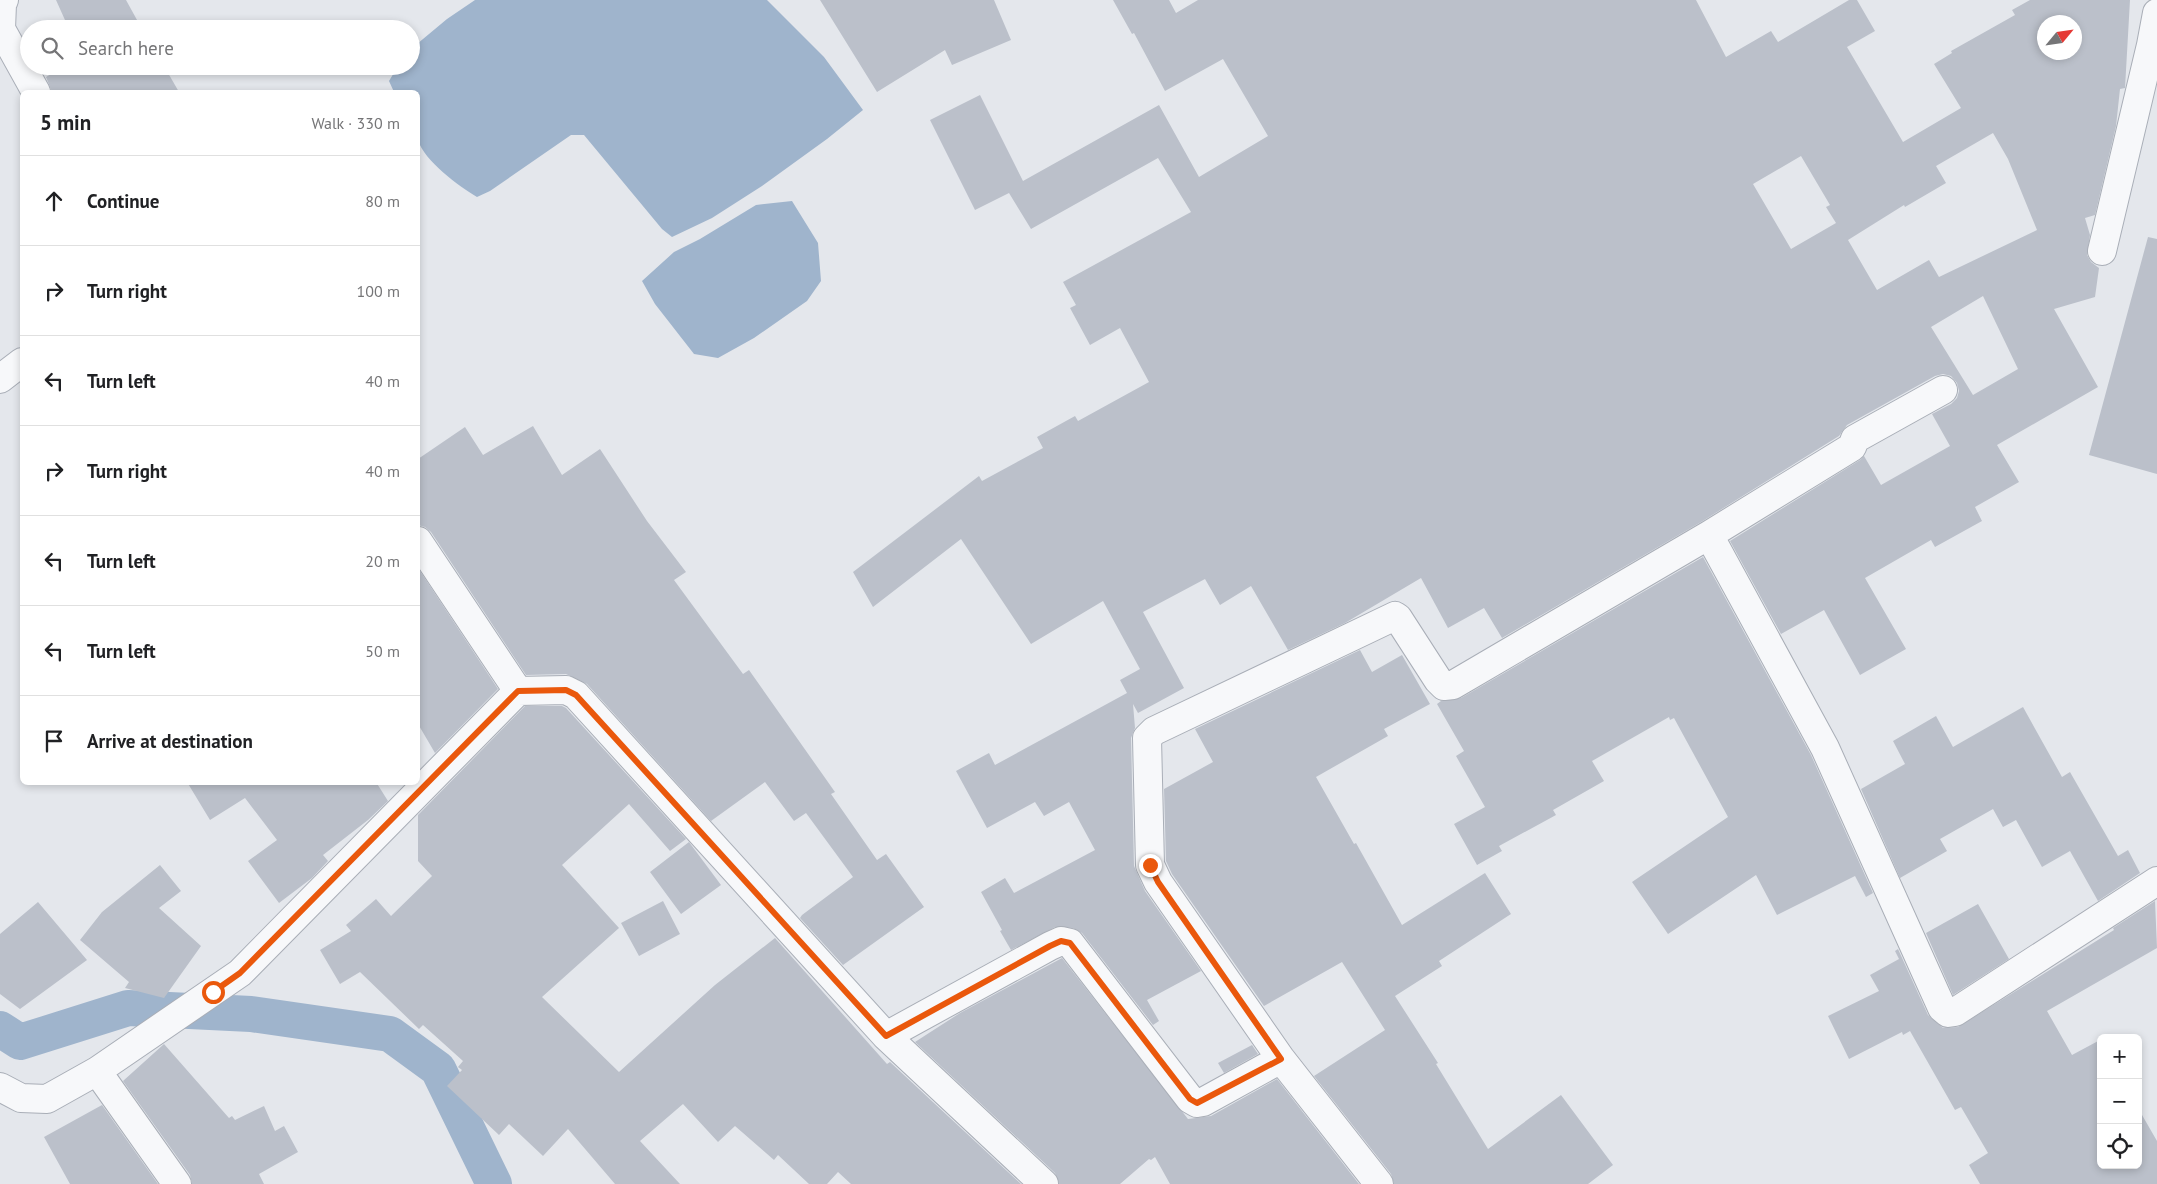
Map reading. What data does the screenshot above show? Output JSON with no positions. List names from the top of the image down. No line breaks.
{"north":"top right","page":{"search":"Search here","heading":["5 min","Walk · 330 m"],"list":[["Continue","80 m"],["Turn right","100 m"],["Turn left","40 m"],["Turn right","40 m"],["Turn left","20 m"],["Turn left","50 m"],"Arrive at destination"],"map_buttons":["+","−"]}}
